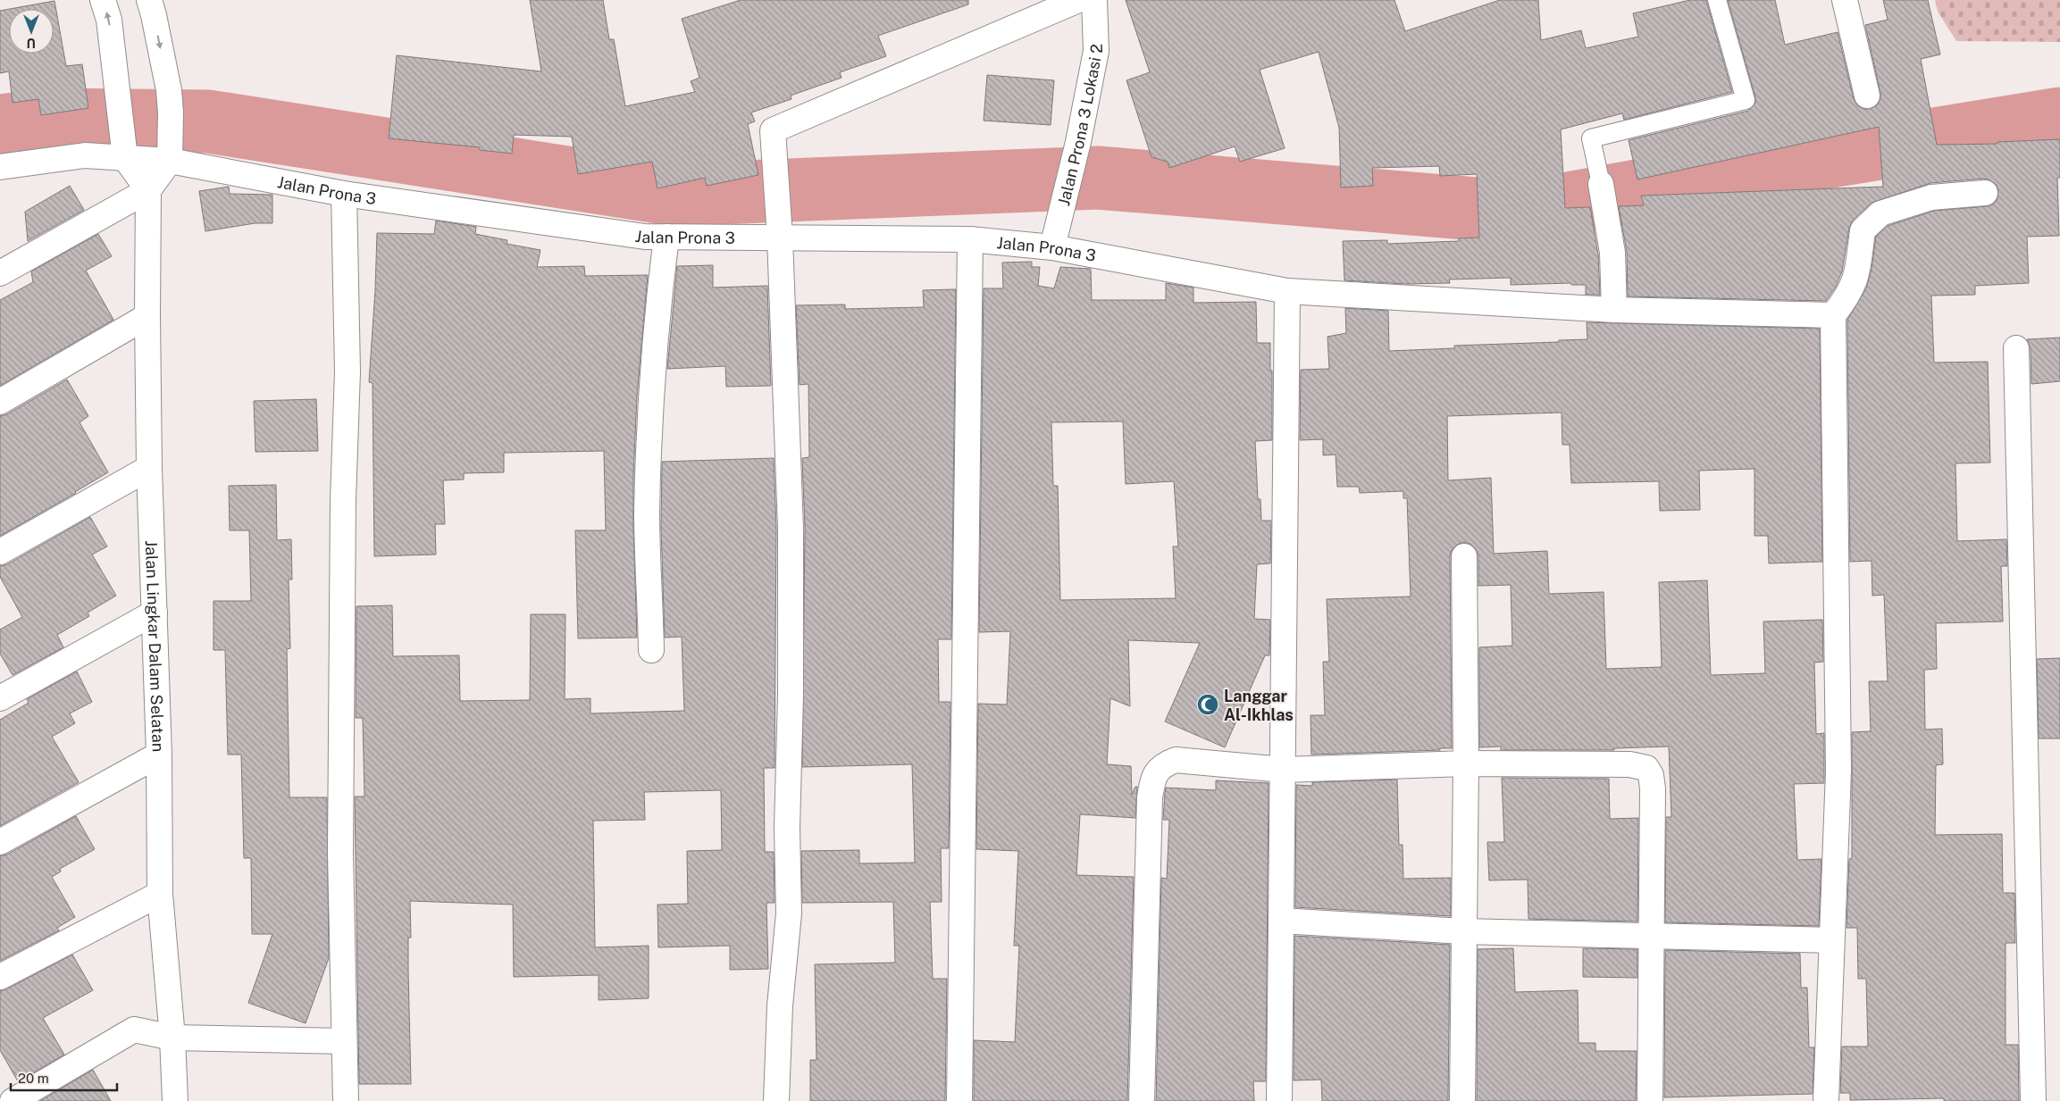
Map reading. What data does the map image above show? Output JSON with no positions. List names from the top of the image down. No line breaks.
{"streets":{"street":["Jalan Prona 3 Lokasi 2","Jalan Prona 3","Jalan Lingkar Dalam Selatan"]},"crossings":[["Jalan Prona 3 Lokasi 2","Jalan Prona 3"]],"places":{"mosque":["Langgar Al-Ikhlas"]},"scale_bar":"20 m","north":"bottom"}
